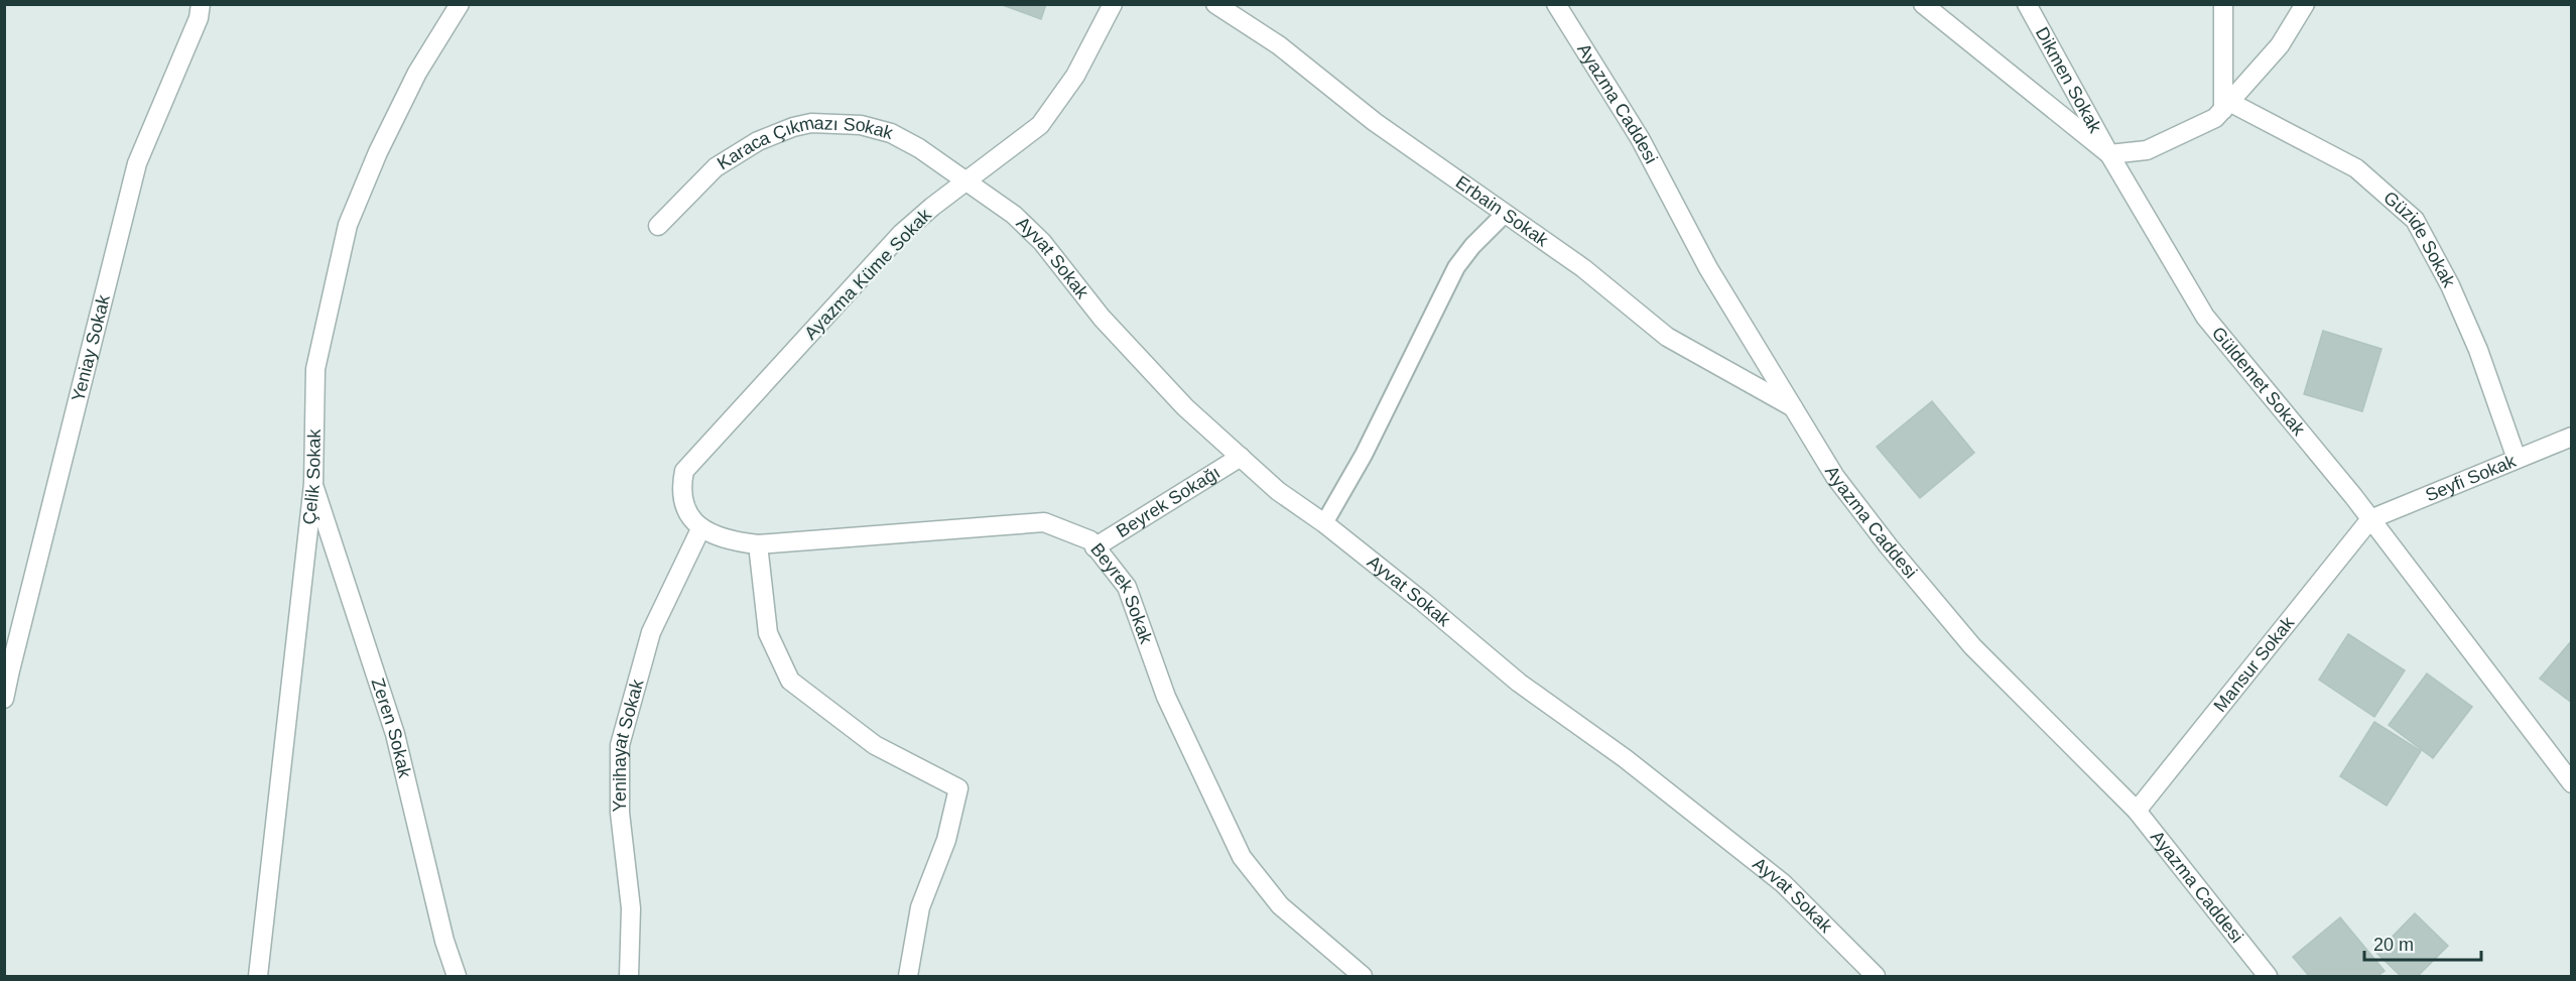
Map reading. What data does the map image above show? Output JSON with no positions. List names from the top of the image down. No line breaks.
{"streets":{"street":["Dikmen Sokak","Ayazma Caddesi","Karaca Çıkmazı Sokak","Erbain Sokak","Güzide Sokak","Ayvat Sokak","Ayazma Küme Sokak","Yeniay Sokak","Güldemet Sokak","Çelik Sokak","Seyfi Sokak","Beyrek Sokağı","Beyrek Sokak","Mansur Sokak","Zeren Sokak","Yenihayat Sokak"]},"crossings":[["Dikmen Sokak","Güldemet Sokak"],["Ayazma Caddesi","Erbain Sokak"],["Ayazma Caddesi","Mansur Sokak"],["Karaca Çıkmazı Sokak","Ayvat Sokak"],["Karaca Çıkmazı Sokak","Ayazma Küme Sokak"],["Güzide Sokak","Seyfi Sokak"],["Ayvat Sokak","Ayazma Küme Sokak"],["Ayvat Sokak","Beyrek Sokağı"],["Ayazma Küme Sokak","Beyrek Sokak"],["Ayazma Küme Sokak","Yenihayat Sokak"],["Güldemet Sokak","Seyfi Sokak"],["Güldemet Sokak","Mansur Sokak"],["Çelik Sokak","Zeren Sokak"],["Seyfi Sokak","Mansur Sokak"],["Beyrek Sokağı","Beyrek Sokak"],["Beyrek Sokak","Yenihayat Sokak"]],"scale_bar":"20 m"}
